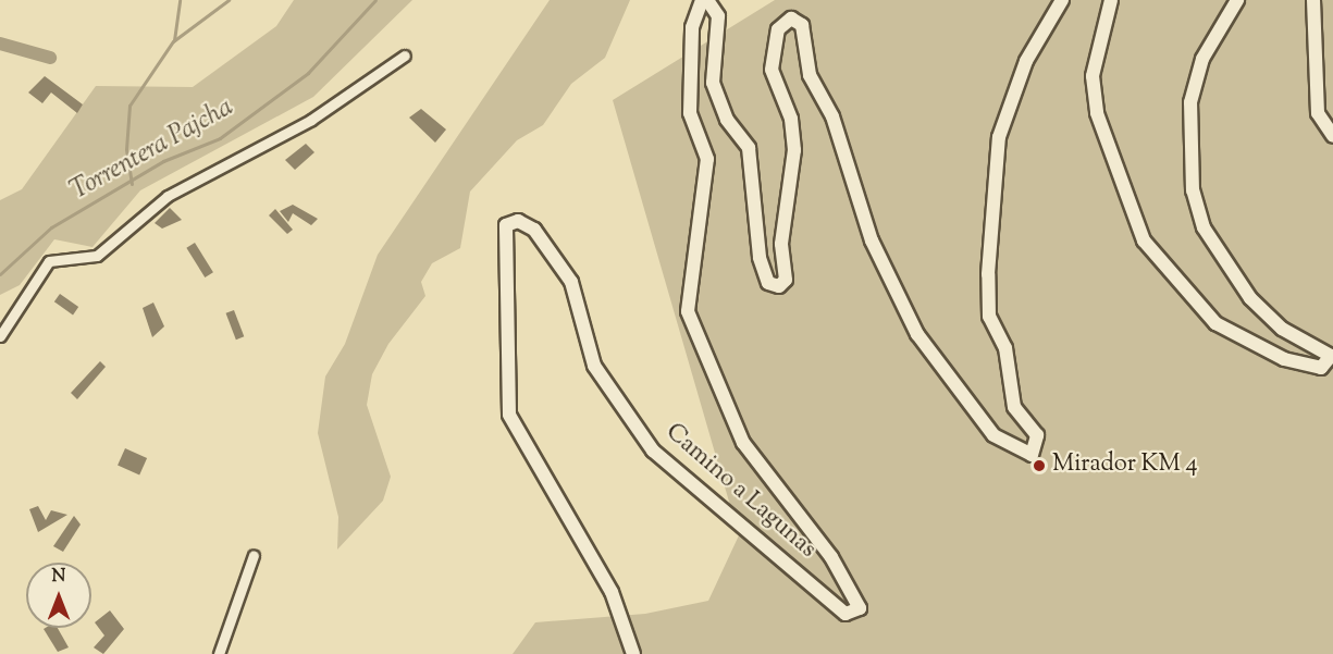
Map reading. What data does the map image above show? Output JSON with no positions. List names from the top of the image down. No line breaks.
{"streets":{"street":["Camino a Lagunas"]},"water":["Torrentera Pajcha"],"places":["Mirador KM 4"],"north":"top"}
